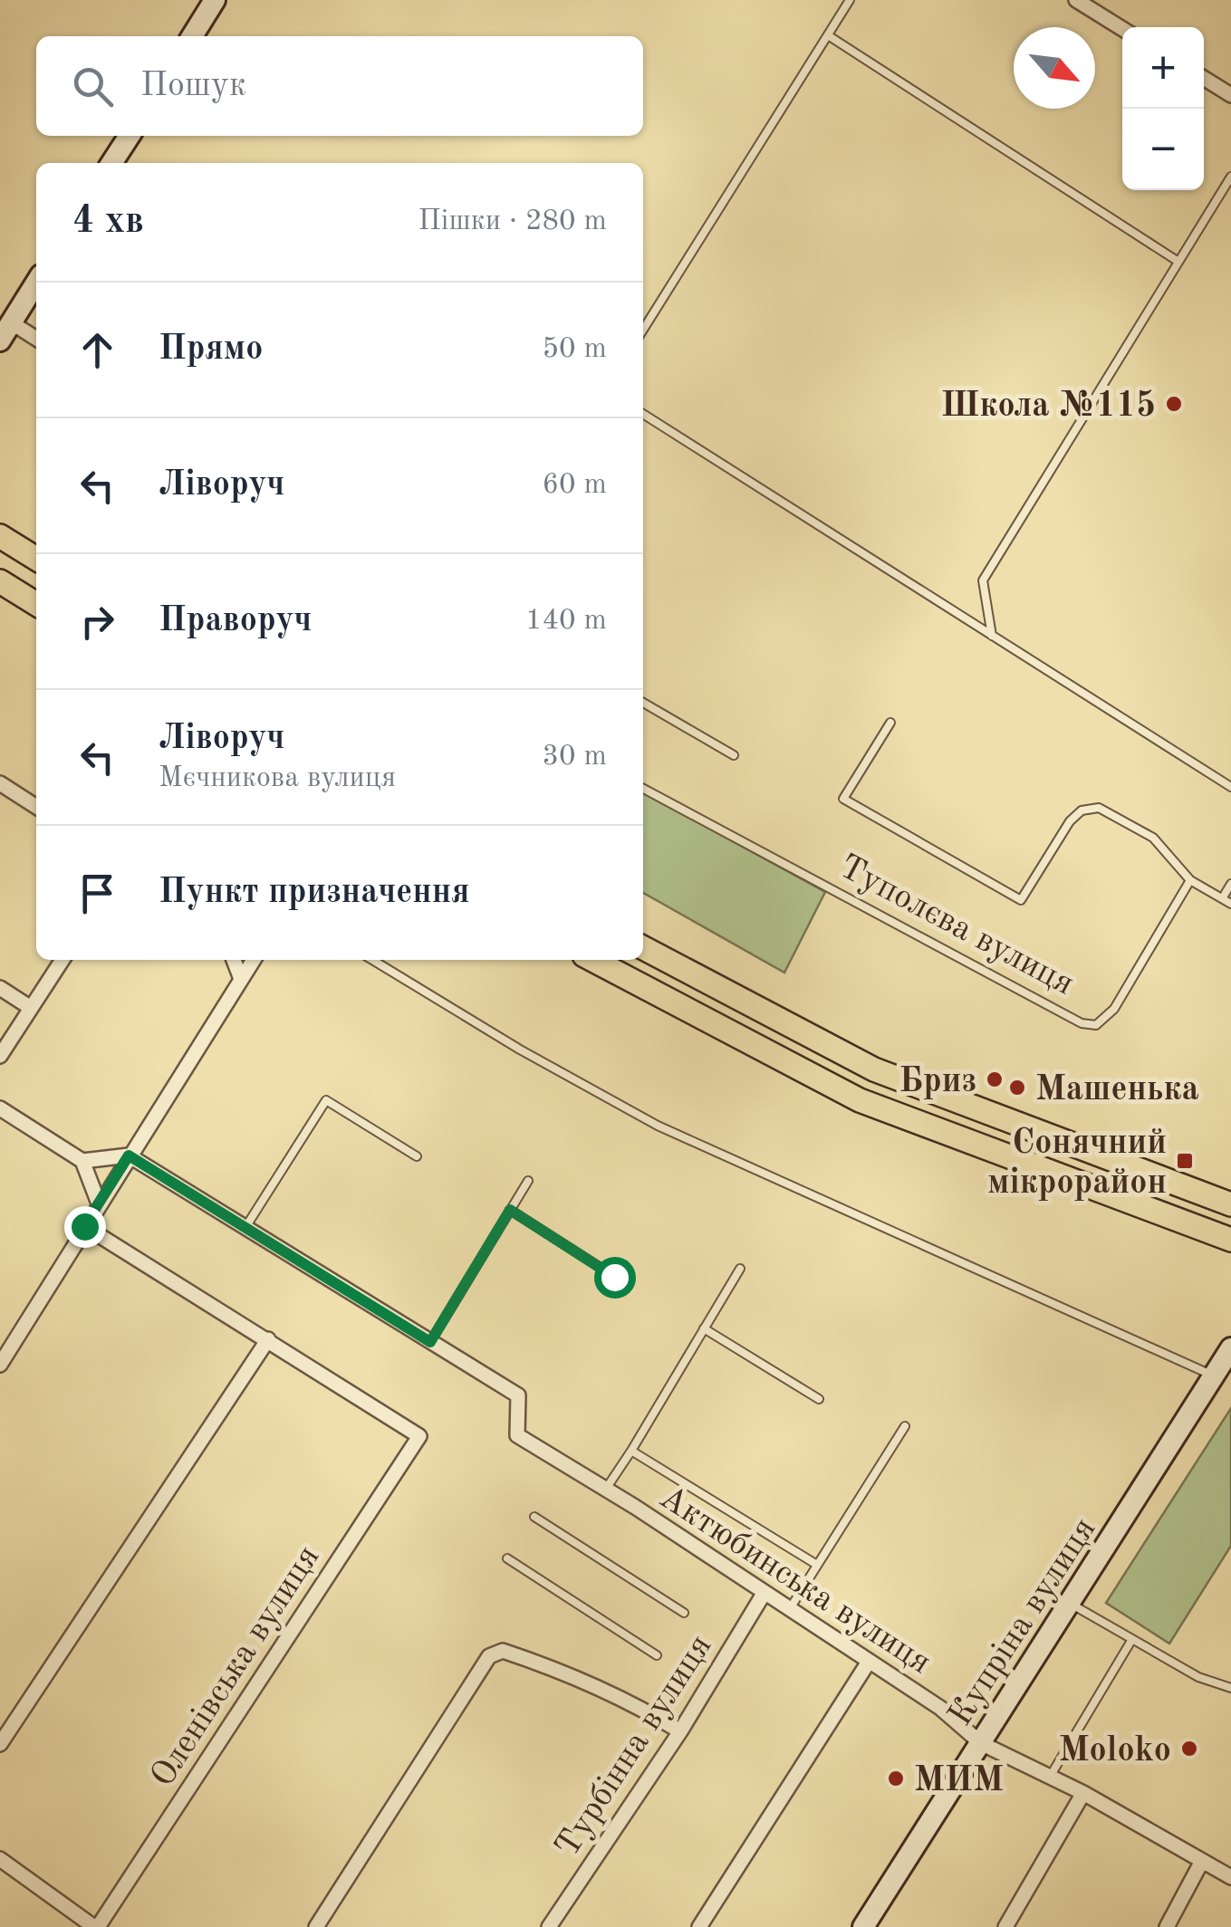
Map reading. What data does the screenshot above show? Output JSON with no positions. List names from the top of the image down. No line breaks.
{"streets":{"main road":["Купріна вулиця"],"street":["Актюбинська вулиця","Оленівська вулиця","Турбінна вулиця"],"lane":["Туполєва вулиця"]},"crossings":[["Актюбинська вулиця","Купріна вулиця"],["Актюбинська вулиця","Турбінна вулиця"]],"places":{"other":["Школа №115","Бриз","Машенька","Moloko","МИМ"],"transit":["Сонячний мікрорайон"]},"north":"bottom right","page":{"map_buttons":["+","−"],"search":"Пошук","heading":["4 хв","Пішки · 280 m"],"list":[["Прямо","50 m"],["Ліворуч","60 m"],["Праворуч","140 m"],["Ліворуч","Мєчникова вулиця","30 m"],"Пункт призначення"]}}
